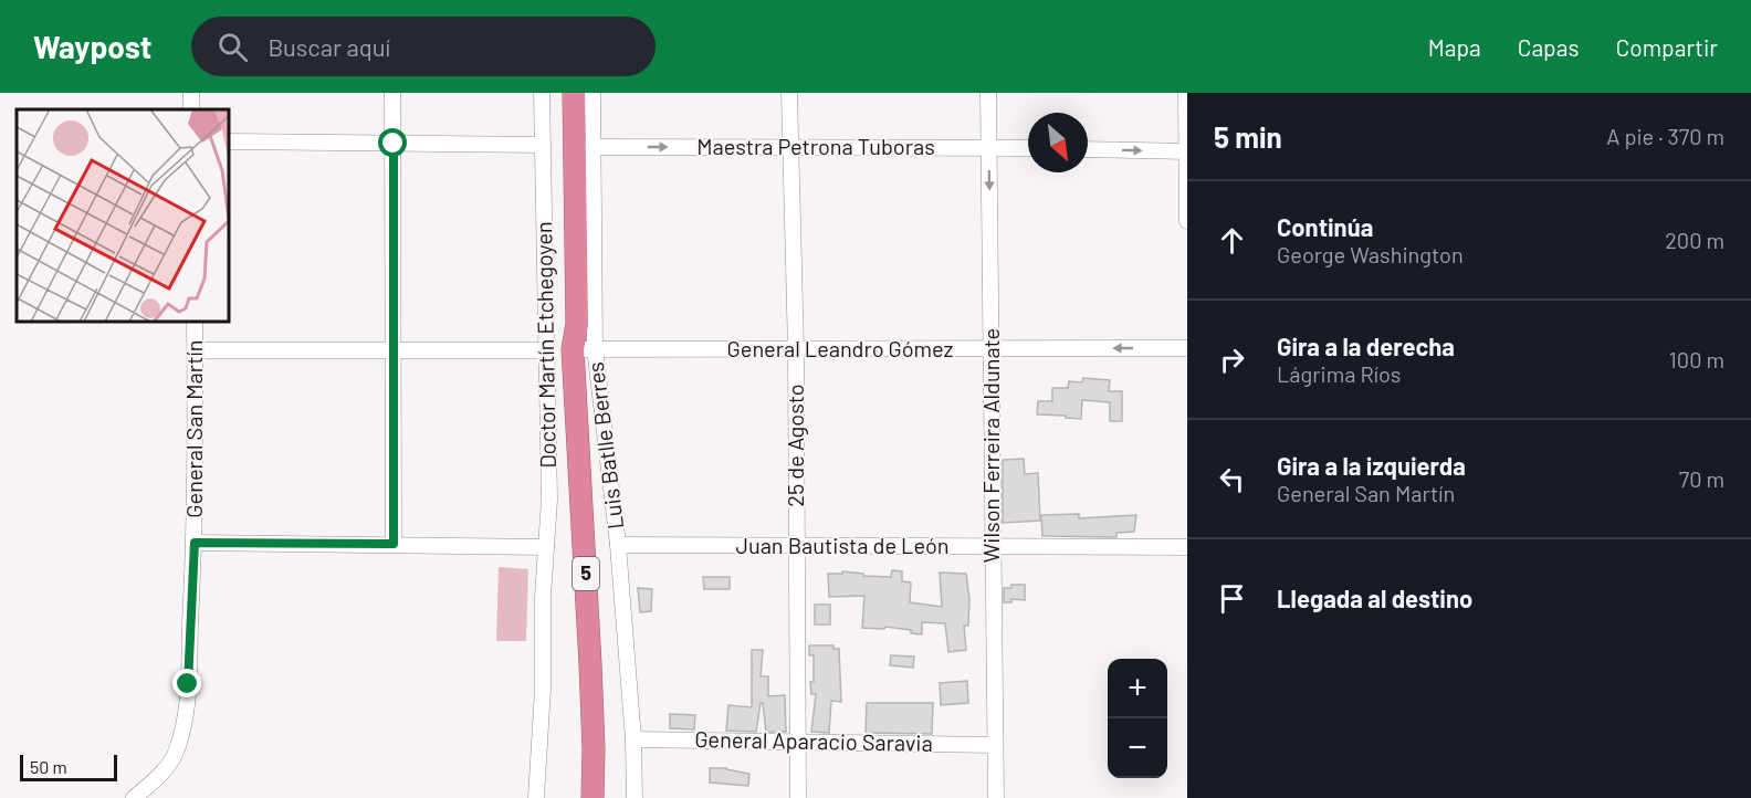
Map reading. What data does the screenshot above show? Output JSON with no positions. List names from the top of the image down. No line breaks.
{"streets":{"highway":["5"],"street":["Maestra Petrona Tuboras","Doctor Martín Etchegoyen","General Leandro Gómez","General San Martín","Luis Batlle Berres","25 de Agosto","Wilson Ferreira Aldunate","Juan Bautista de León","General Aparacio Saravia"]},"crossings":[["Maestra Petrona Tuboras","Luis Batlle Berres"],["Maestra Petrona Tuboras","25 de Agosto"],["Maestra Petrona Tuboras","Wilson Ferreira Aldunate"],["General Leandro Gómez","Luis Batlle Berres"],["General Leandro Gómez","25 de Agosto"],["General Leandro Gómez","Wilson Ferreira Aldunate"],["General Leandro Gómez","5"],["Luis Batlle Berres","Juan Bautista de León"],["Luis Batlle Berres","5"],["Luis Batlle Berres","General Aparacio Saravia"],["25 de Agosto","Juan Bautista de León"],["25 de Agosto","General Aparacio Saravia"],["Wilson Ferreira Aldunate","Juan Bautista de León"],["Wilson Ferreira Aldunate","General Aparacio Saravia"]],"one_way":["Maestra Petrona Tuboras"],"scale_bar":"50 m","north":"bottom right","page":{"header":"Waypost","search":"Buscar aquí","nav":["Mapa","Capas","Compartir"],"heading":["5 min","A pie · 370 m"],"list":[["Continúa","George Washington","200 m"],["Gira a la derecha","Lágrima Ríos","100 m"],["Gira a la izquierda","General San Martín","70 m"],"Llegada al destino"],"map_buttons":["+","−"],"scale":"50 m"}}
